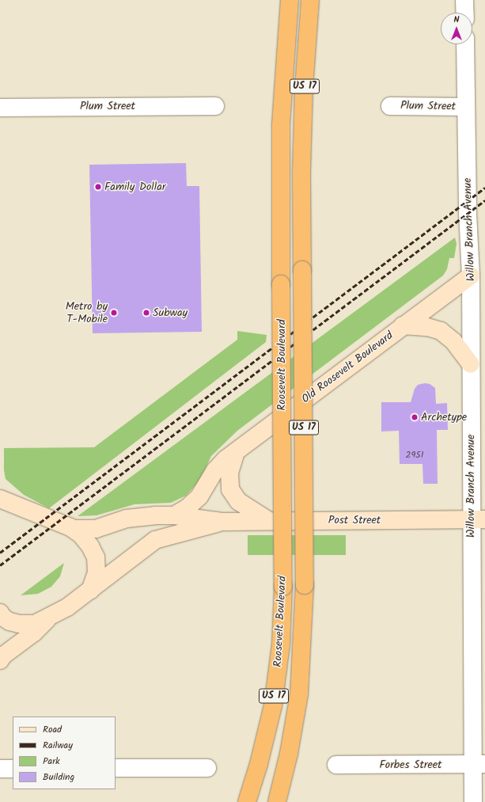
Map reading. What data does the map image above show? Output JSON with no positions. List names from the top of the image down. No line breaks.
{"streets":{"highway":["US 17","Roosevelt Boulevard"],"street":["Plum Street","Willow Branch Avenue","Old Roosevelt Boulevard","Post Street","Forbes Street"]},"crossings":[["Plum Street","Willow Branch Avenue"],["Willow Branch Avenue","Old Roosevelt Boulevard"],["Willow Branch Avenue","Post Street"],["Willow Branch Avenue","Forbes Street"],["Old Roosevelt Boulevard","Post Street"]],"places":["Family Dollar","Metro by T-Mobile","Subway","Archetype"],"house_numbers":["2951"],"legend":["Road","Railway","Park","Building"],"north":"top"}
